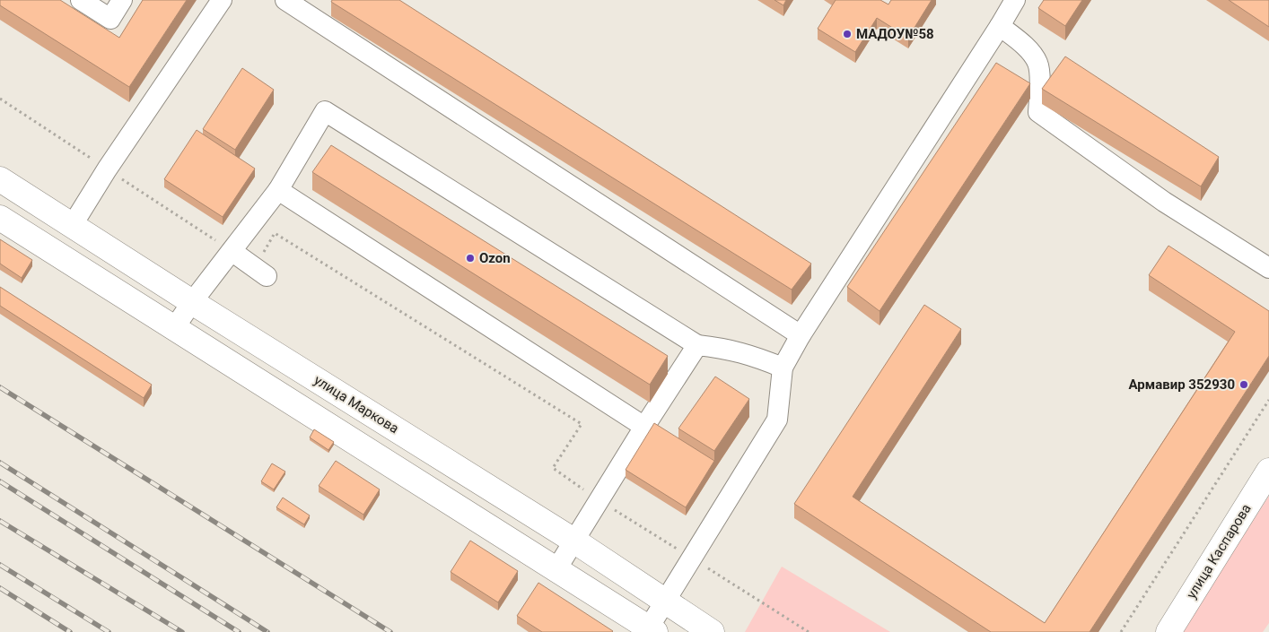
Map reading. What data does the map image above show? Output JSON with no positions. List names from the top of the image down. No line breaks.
{"streets":{"main road":["улица Маркова","улица Каспарова"]},"places":["МАДОУ№58","Ozon","Армавир 352930"]}
